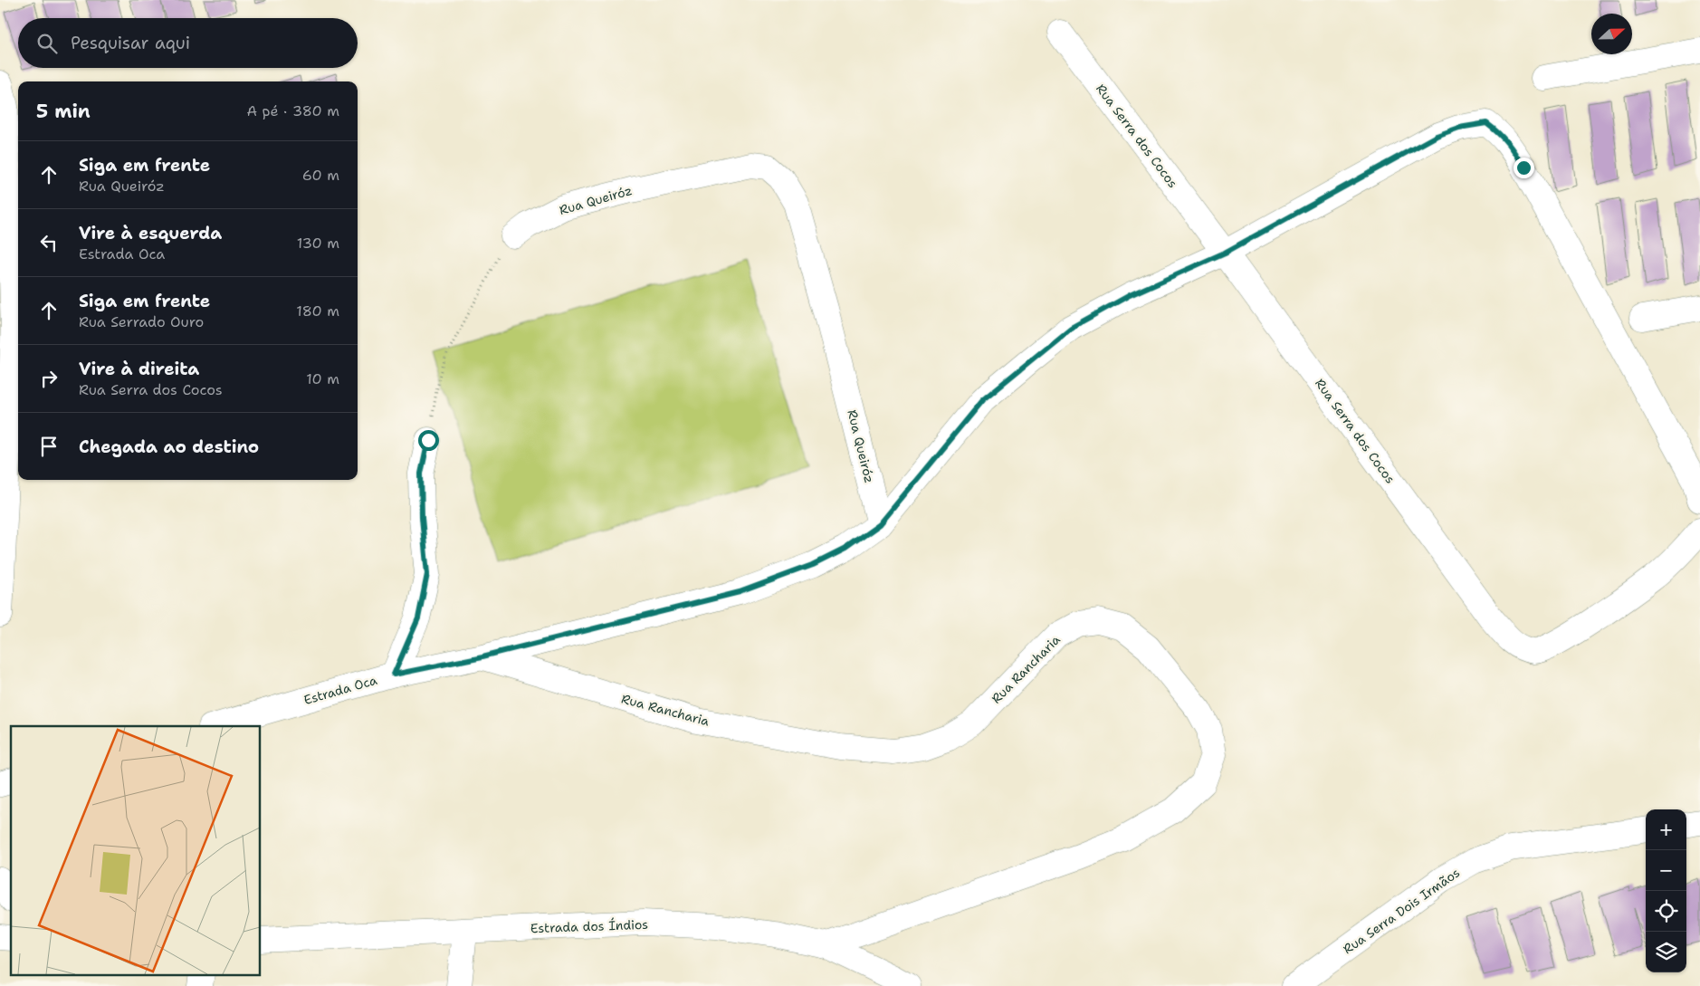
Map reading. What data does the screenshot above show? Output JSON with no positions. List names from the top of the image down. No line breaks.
{"streets":{"street":["Rua Serra dos Cocos","Rua Queiróz","Rua Rancharia","Estrada Oca","Rua Serra Dois Irmãos","Estrada dos Índios"]},"crossings":[["Rua Serra dos Cocos","Estrada Oca"],["Rua Queiróz","Estrada Oca"],["Rua Rancharia","Estrada Oca"],["Rua Rancharia","Estrada dos Índios"]],"north":"right","page":{"search":"Pesquisar aqui","heading":["5 min","A pé · 380 m"],"list":[["Siga em frente","Rua Queiróz","60 m"],["Vire à esquerda","Estrada Oca","130 m"],["Siga em frente","Rua Serrado Ouro","180 m"],["Vire à direita","Rua Serra dos Cocos","10 m"],"Chegada ao destino"],"map_buttons":["+","−"]}}
